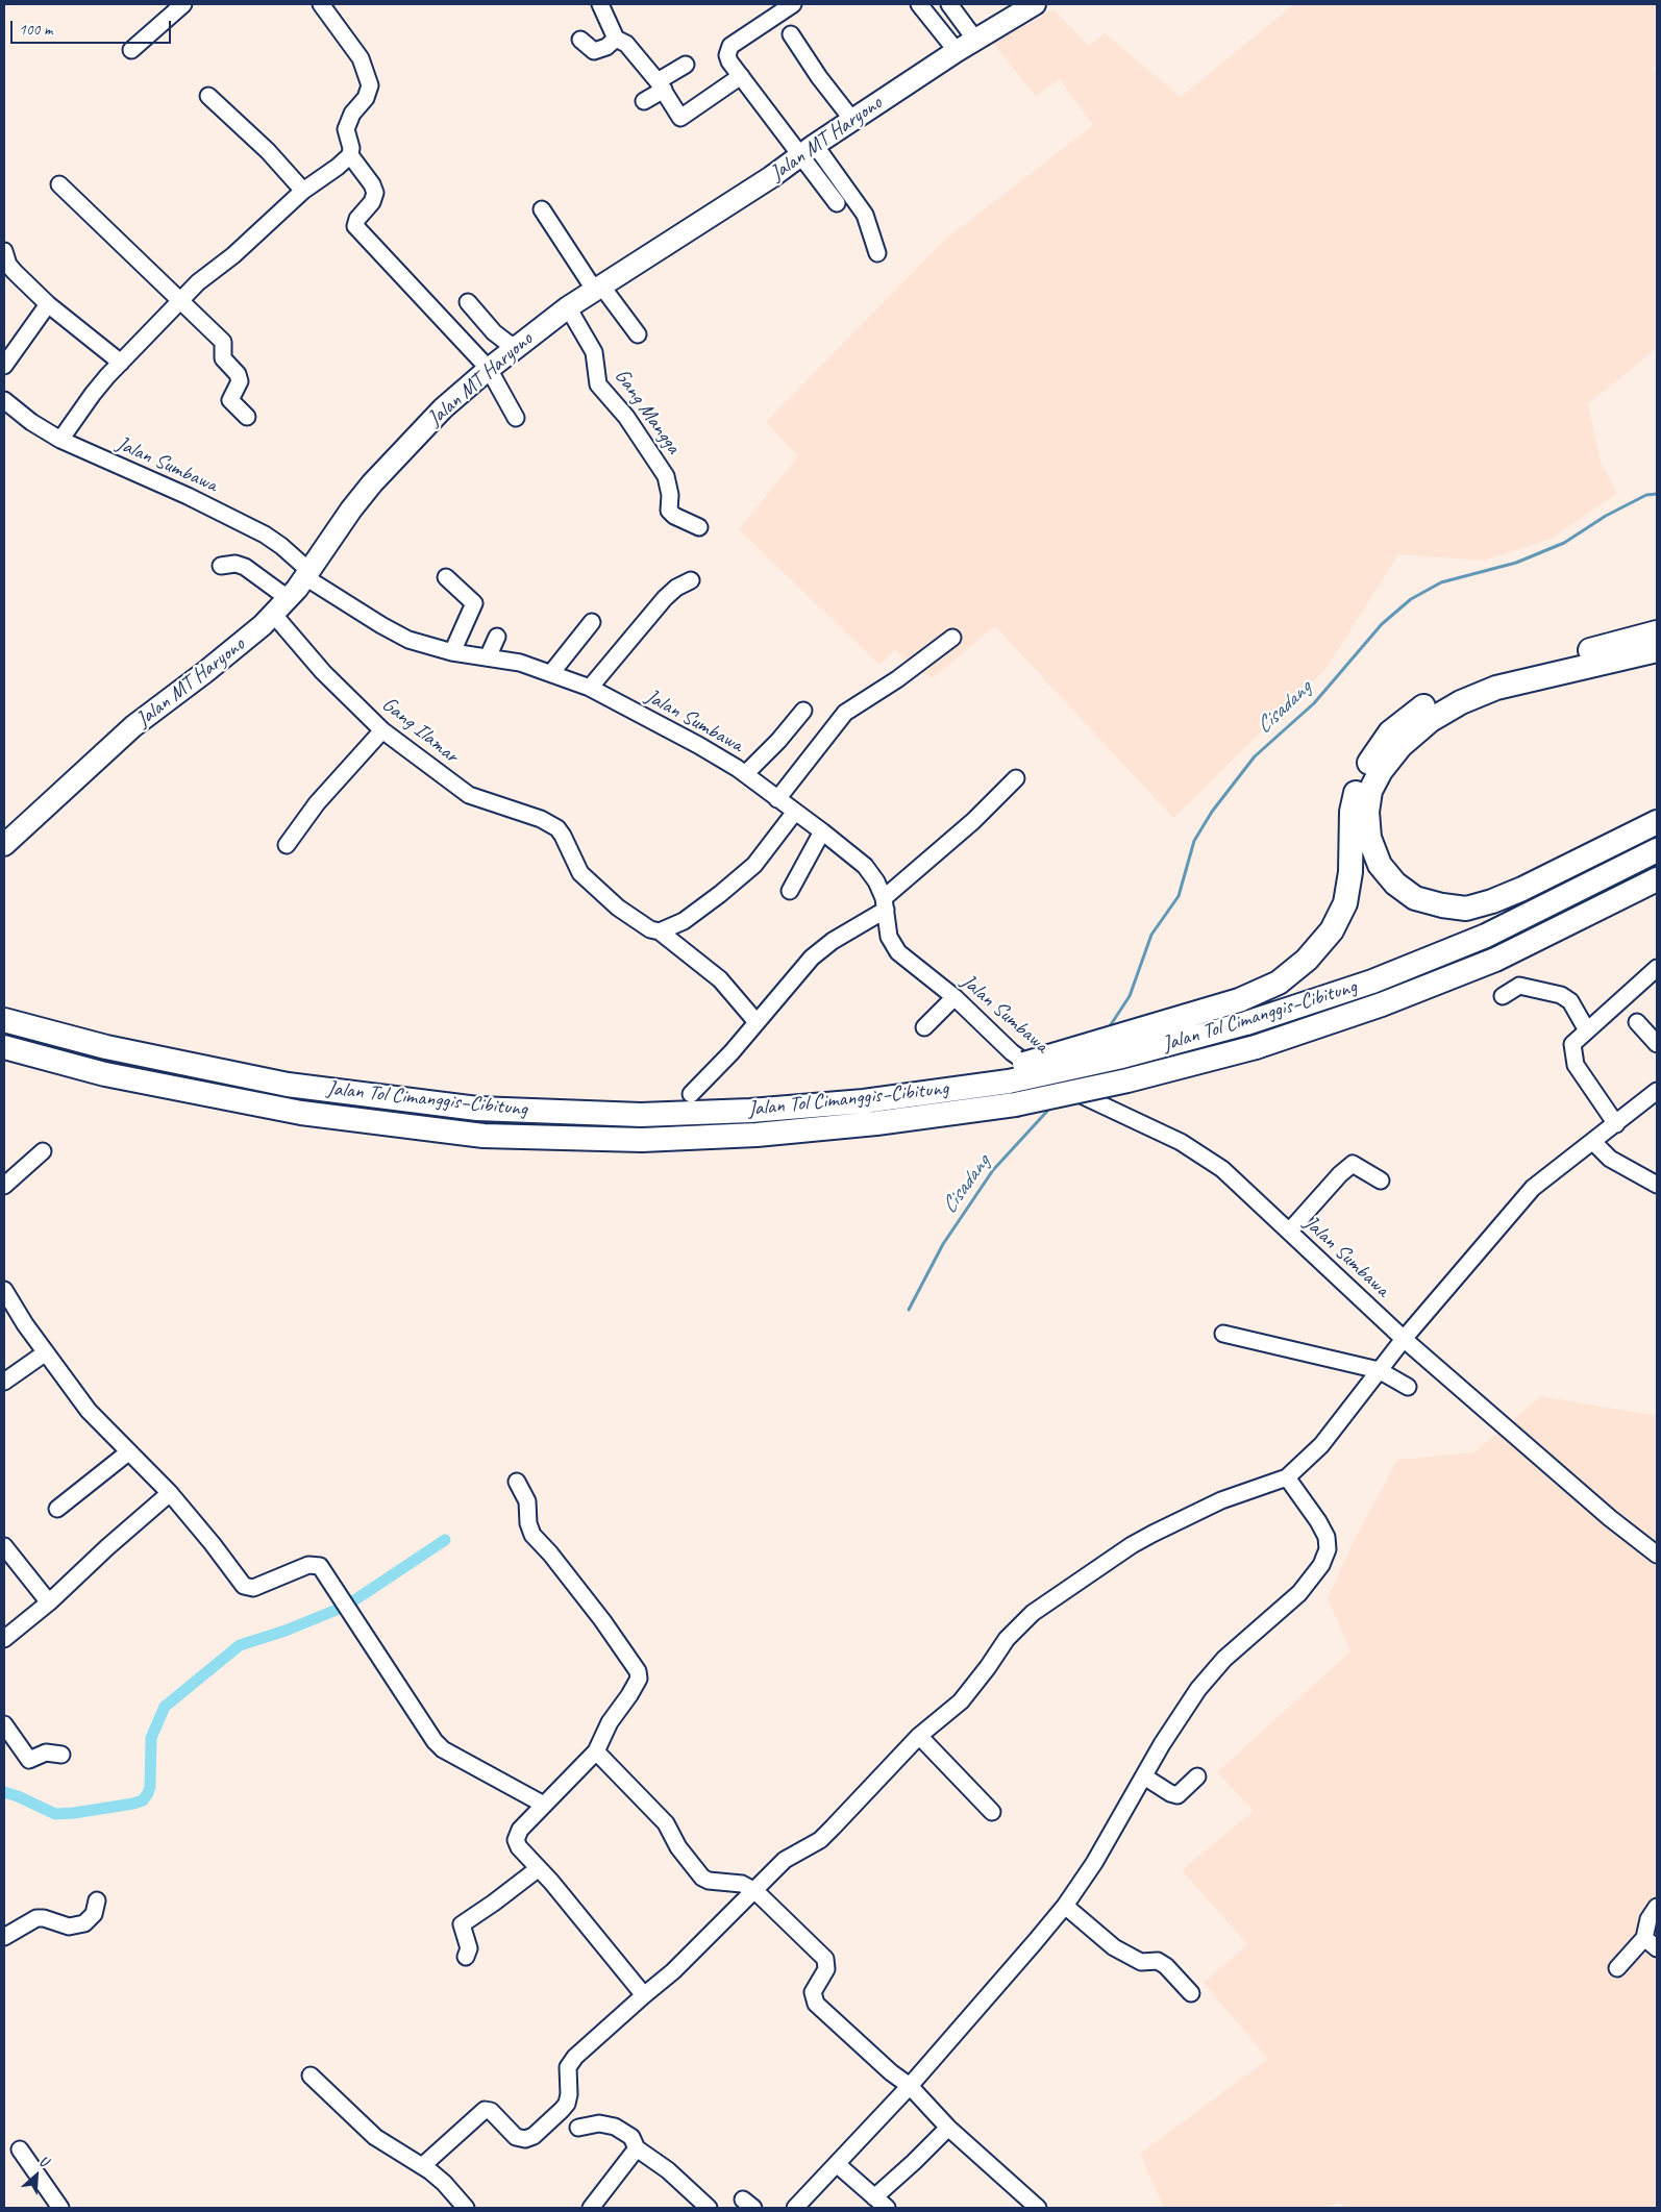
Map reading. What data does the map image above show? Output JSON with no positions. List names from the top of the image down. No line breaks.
{"streets":{"highway":["Jalan Tol Cimanggis–Cibitung"],"main road":["Jalan MT Haryono"],"street":["Gang Mangga","Jalan Sumbawa","Gang Ilamar"]},"crossings":[["Jalan MT Haryono","Gang Mangga"],["Jalan MT Haryono","Jalan Sumbawa"],["Jalan MT Haryono","Gang Ilamar"]],"water":["Cisadang"],"scale_bar":"100 m","north":"top right"}
